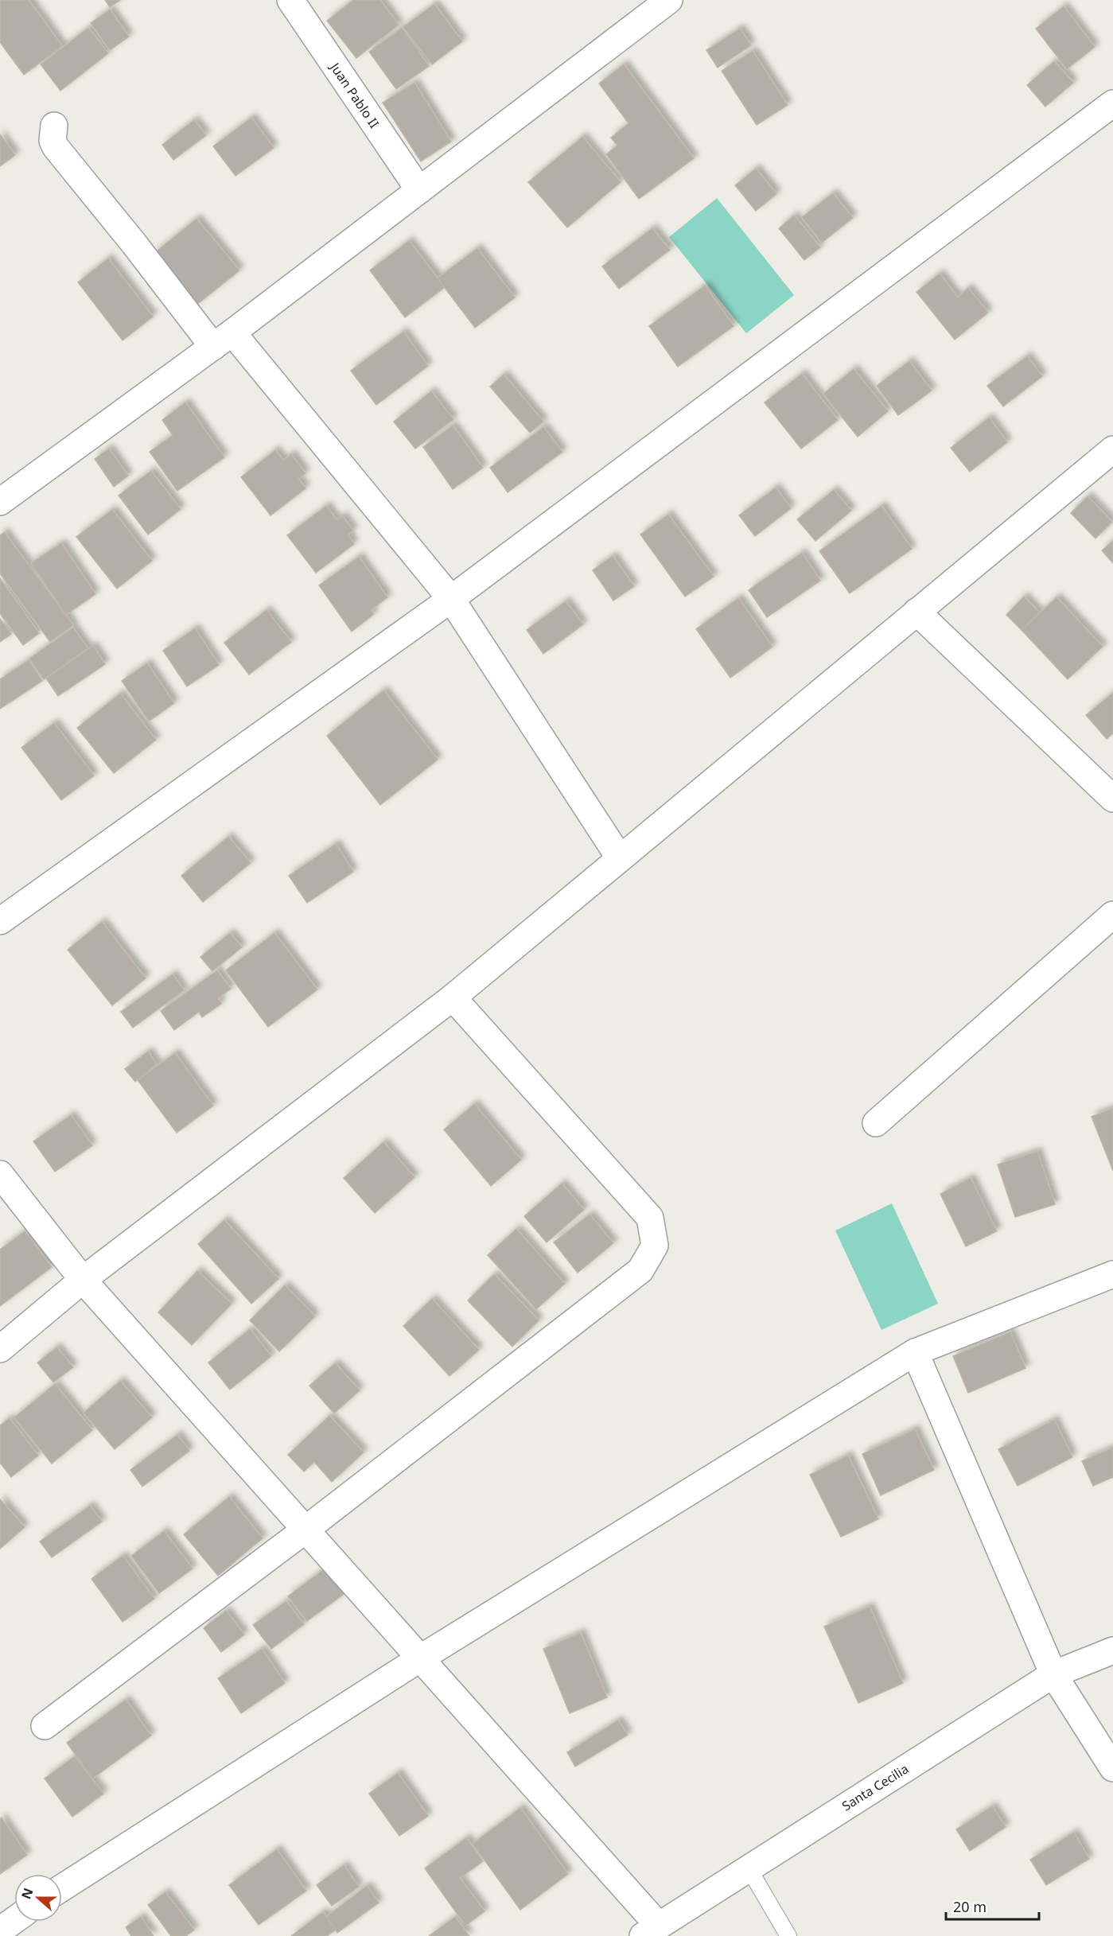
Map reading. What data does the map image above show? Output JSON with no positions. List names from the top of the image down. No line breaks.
{"streets":{"street":["Juan Pablo II","Santa Cecilia"]},"scale_bar":"20 m","north":"left"}
